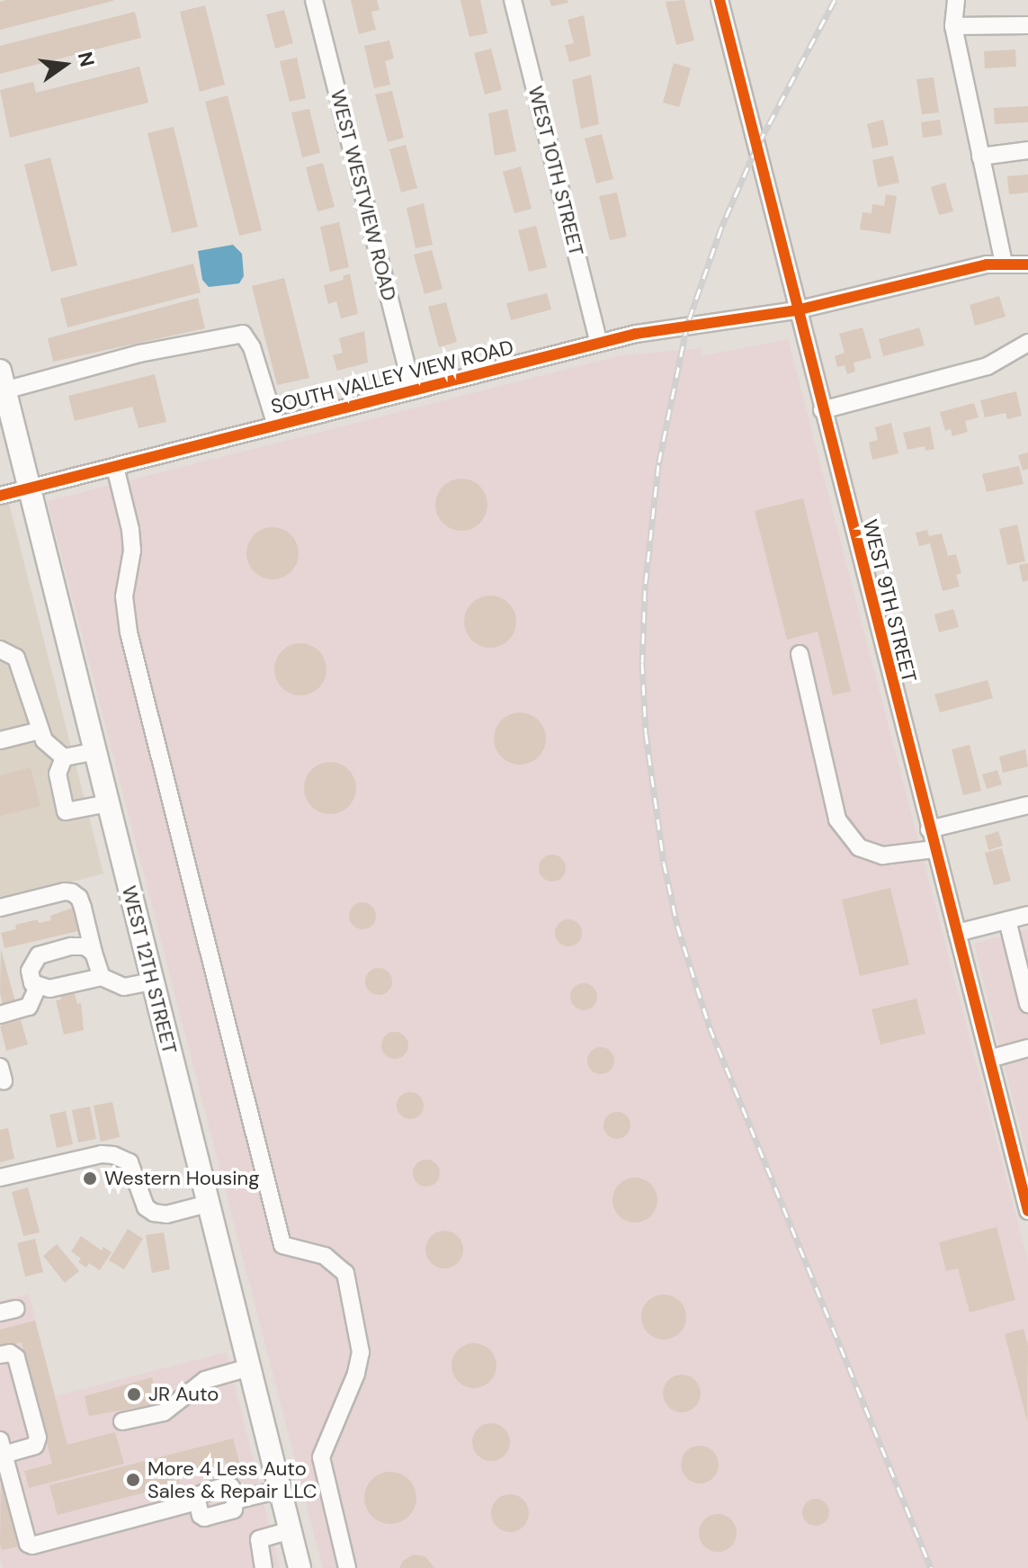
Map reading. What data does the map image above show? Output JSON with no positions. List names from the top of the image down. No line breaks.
{"streets":{"main road":["WEST 12TH STREET"],"street":["WEST 10TH STREET","WEST WESTVIEW ROAD","SOUTH VALLEY VIEW ROAD","WEST 9TH STREET"]},"crossings":[["WEST 10TH STREET","SOUTH VALLEY VIEW ROAD"],["WEST WESTVIEW ROAD","SOUTH VALLEY VIEW ROAD"],["SOUTH VALLEY VIEW ROAD","WEST 9TH STREET"],["SOUTH VALLEY VIEW ROAD","WEST 12TH STREET"]],"places":["Western Housing","JR Auto","More 4 Less Auto Sales & Repair LLC"],"north":"right"}
